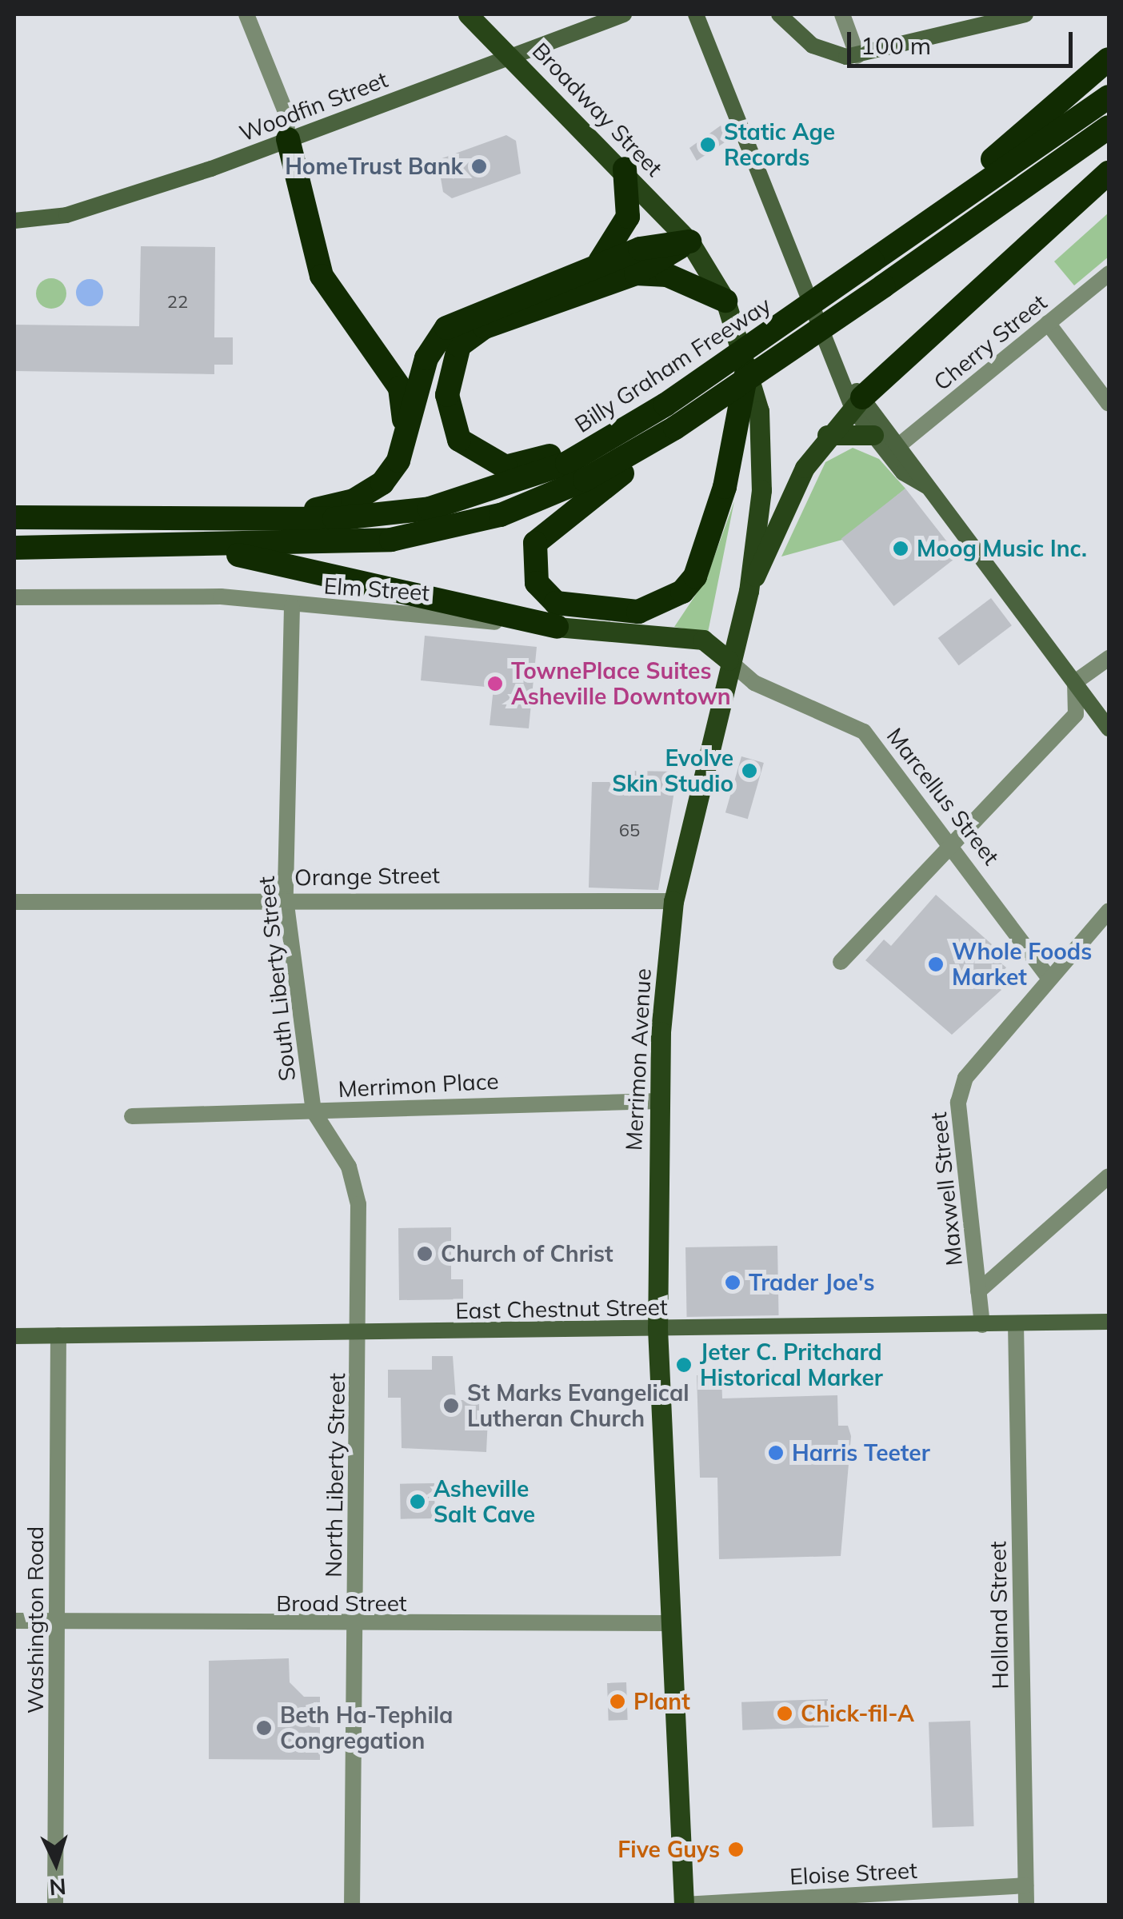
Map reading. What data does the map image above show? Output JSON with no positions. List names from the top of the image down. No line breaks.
{"streets":{"highway":["Billy Graham Freeway"],"main road":["Broadway Street","Elm Street","Merrimon Avenue"],"street":["Woodfin Street","Cherry Street","Marcellus Street","Orange Street","South Liberty Street","Merrimon Place","Maxwell Street","East Chestnut Street","North Liberty Street","Broad Street","Holland Street","Washington Road","Eloise Street"]},"crossings":[["Woodfin Street","Broadway Street"],["Broadway Street","Merrimon Avenue"],["Elm Street","Marcellus Street"],["Elm Street","South Liberty Street"],["Elm Street","Merrimon Avenue"],["Marcellus Street","Merrimon Avenue"],["Marcellus Street","Maxwell Street"],["Orange Street","South Liberty Street"],["Orange Street","Merrimon Avenue"],["South Liberty Street","Merrimon Place"],["South Liberty Street","East Chestnut Street"],["South Liberty Street","North Liberty Street"],["Merrimon Avenue","Merrimon Place"],["Merrimon Avenue","East Chestnut Street"],["Merrimon Avenue","Broad Street"],["Merrimon Avenue","Eloise Street"],["Maxwell Street","East Chestnut Street"],["East Chestnut Street","North Liberty Street"],["East Chestnut Street","Holland Street"],["East Chestnut Street","Washington Road"],["North Liberty Street","Broad Street"],["Broad Street","Washington Road"],["Holland Street","Eloise Street"]],"places":["Static Age Records","HomeTrust Bank","Moog Music Inc.","TownePlace Suites Asheville Downtown","Evolve Skin Studio","Whole Foods Market","Church of Christ","Trader Joe's","Jeter C. Pritchard Historical Marker","St Marks Evangelical Lutheran Church","Harris Teeter","Asheville Salt Cave","Plant","Chick-fil-A","Beth Ha-Tephila Congregation","Five Guys"],"house_numbers":["22","65"],"scale_bar":"100 m","north":"bottom"}
